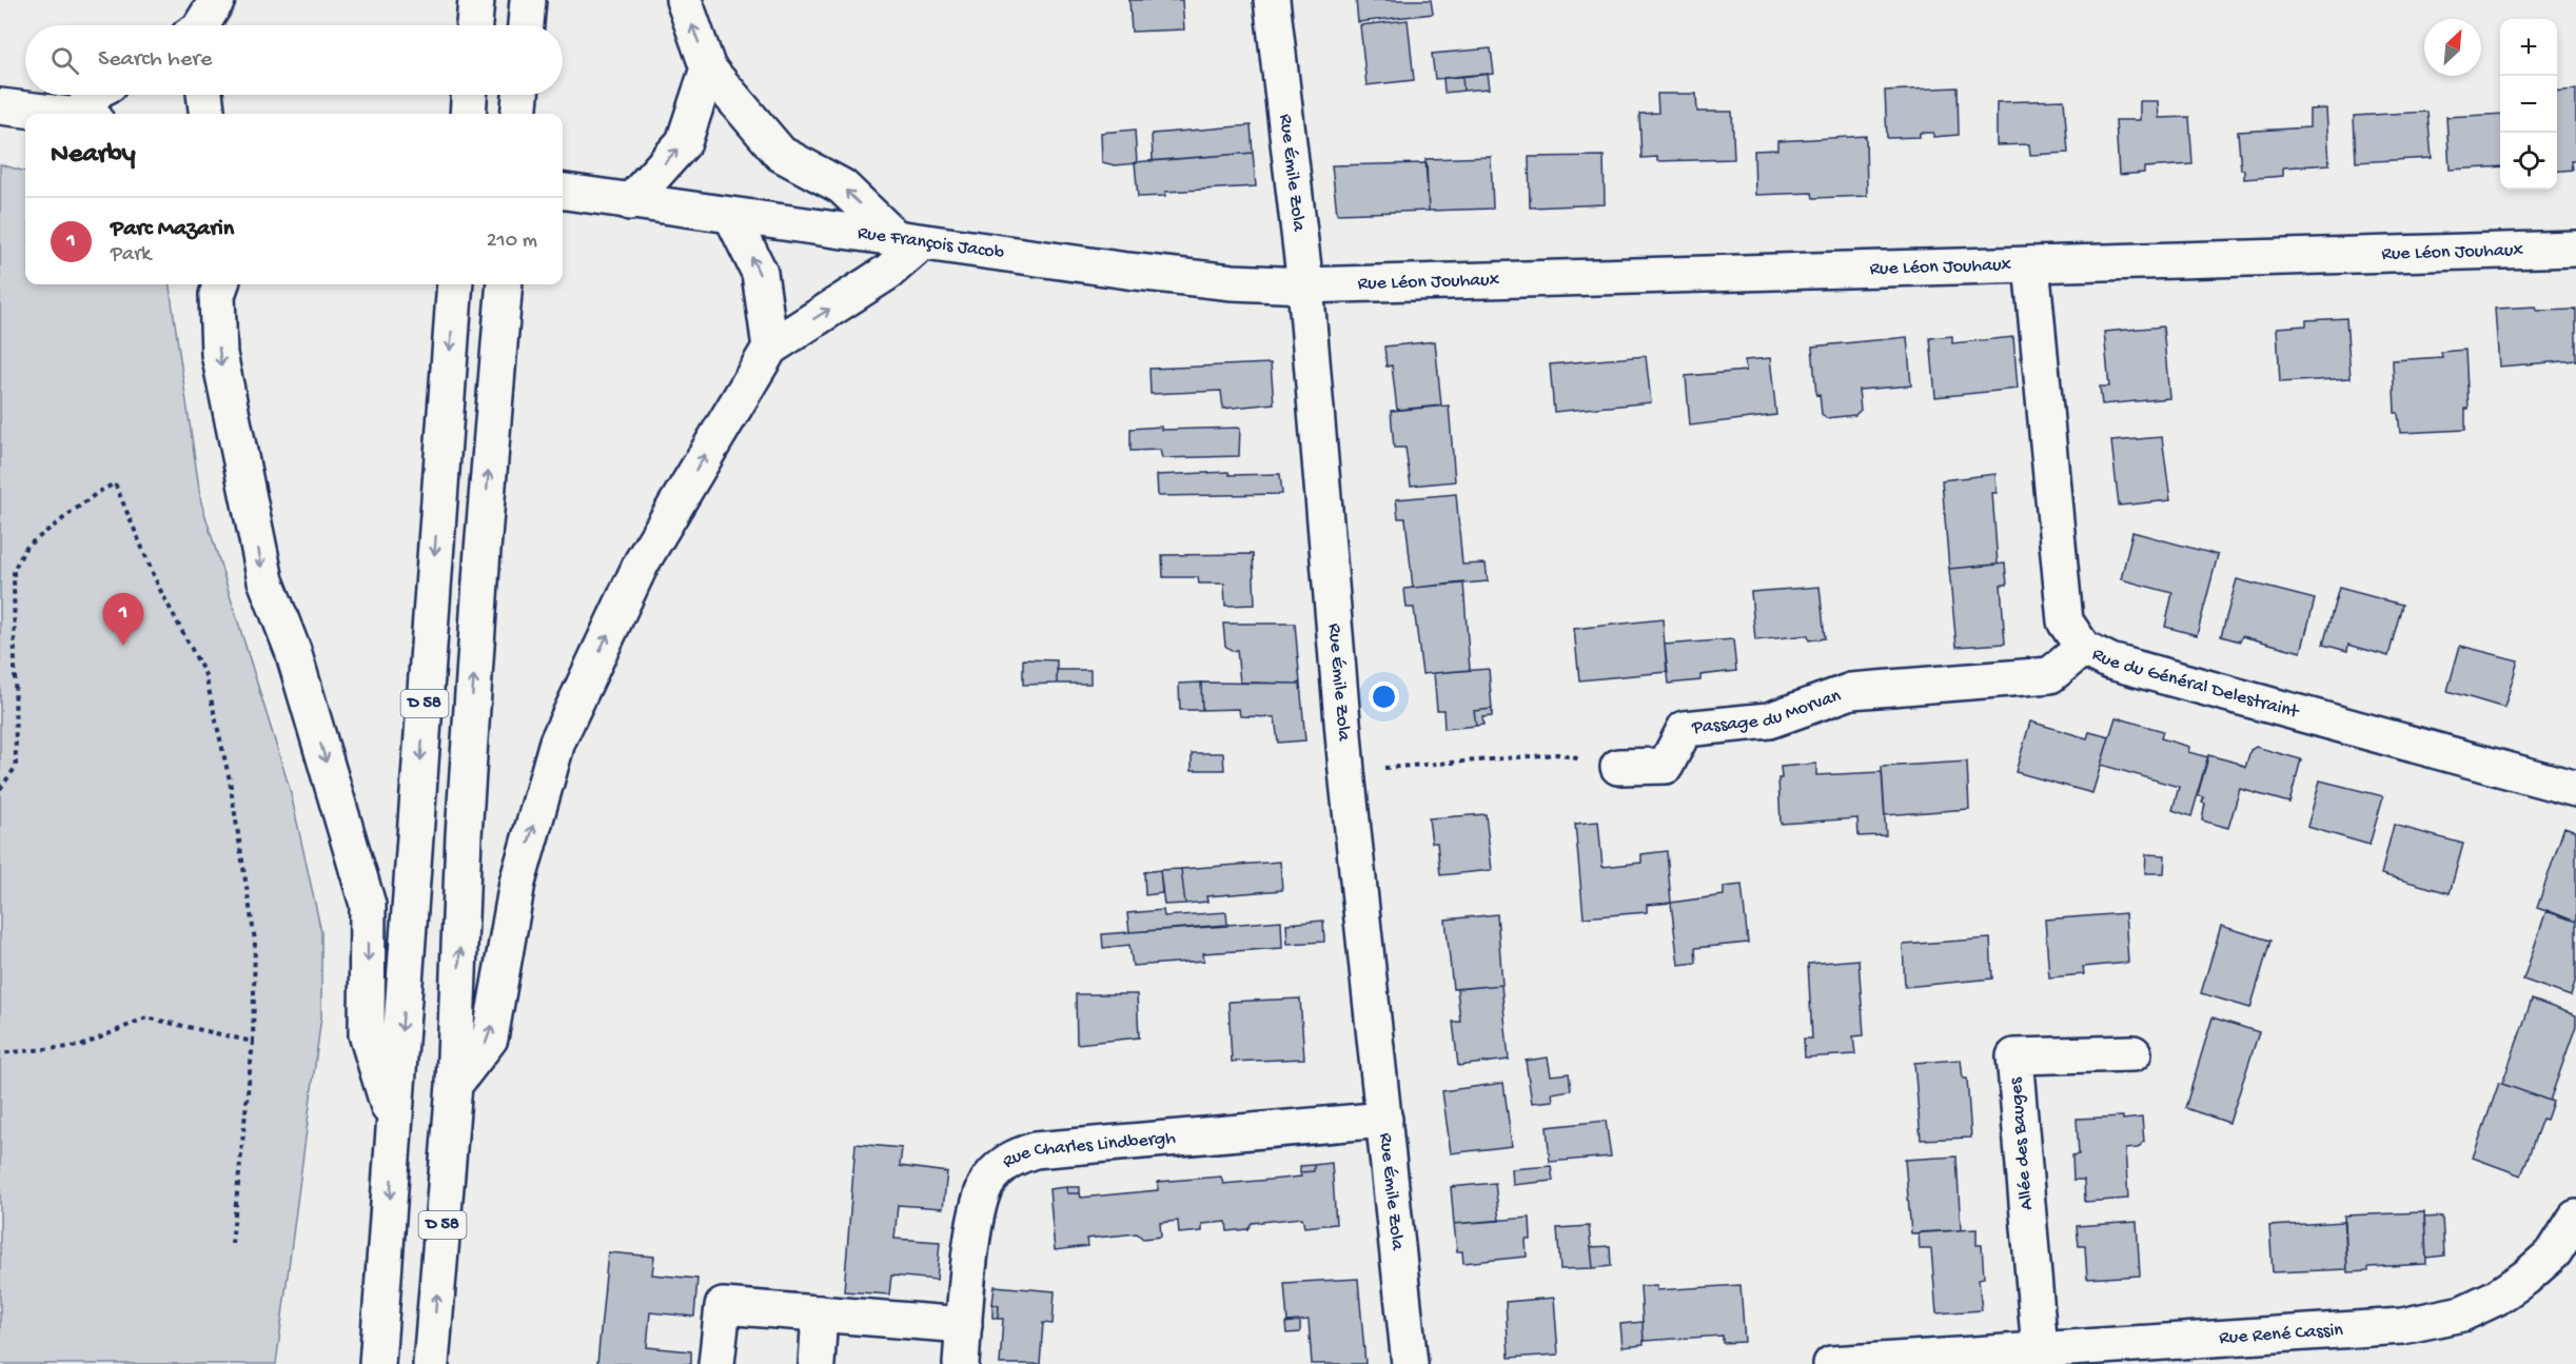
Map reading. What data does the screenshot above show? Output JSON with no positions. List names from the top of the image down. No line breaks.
{"streets":{"main road":["Rue Émile Zola","Rue François Jacob","Rue Léon Jouhaux","Rue du Général Delestraint","D 58","Passage du Morvan","Allée des Bauges","Rue Charles Lindbergh","Rue René Cassin"]},"crossings":[["Rue Émile Zola","Rue François Jacob"],["Rue Émile Zola","Rue Léon Jouhaux"],["Rue Émile Zola","Rue Charles Lindbergh"],["Rue François Jacob","Rue Léon Jouhaux"],["Rue Léon Jouhaux","Rue du Général Delestraint"],["Rue du Général Delestraint","Passage du Morvan"],["Allée des Bauges","Rue René Cassin"]],"north":"top right","page":{"map_buttons":["+","−"],"search":"Search here","heading":"Nearby","list":[{"mark":"1","name":"Parc Mazarin","note":"Park","value":"210 m"}],"pins":"1"}}
